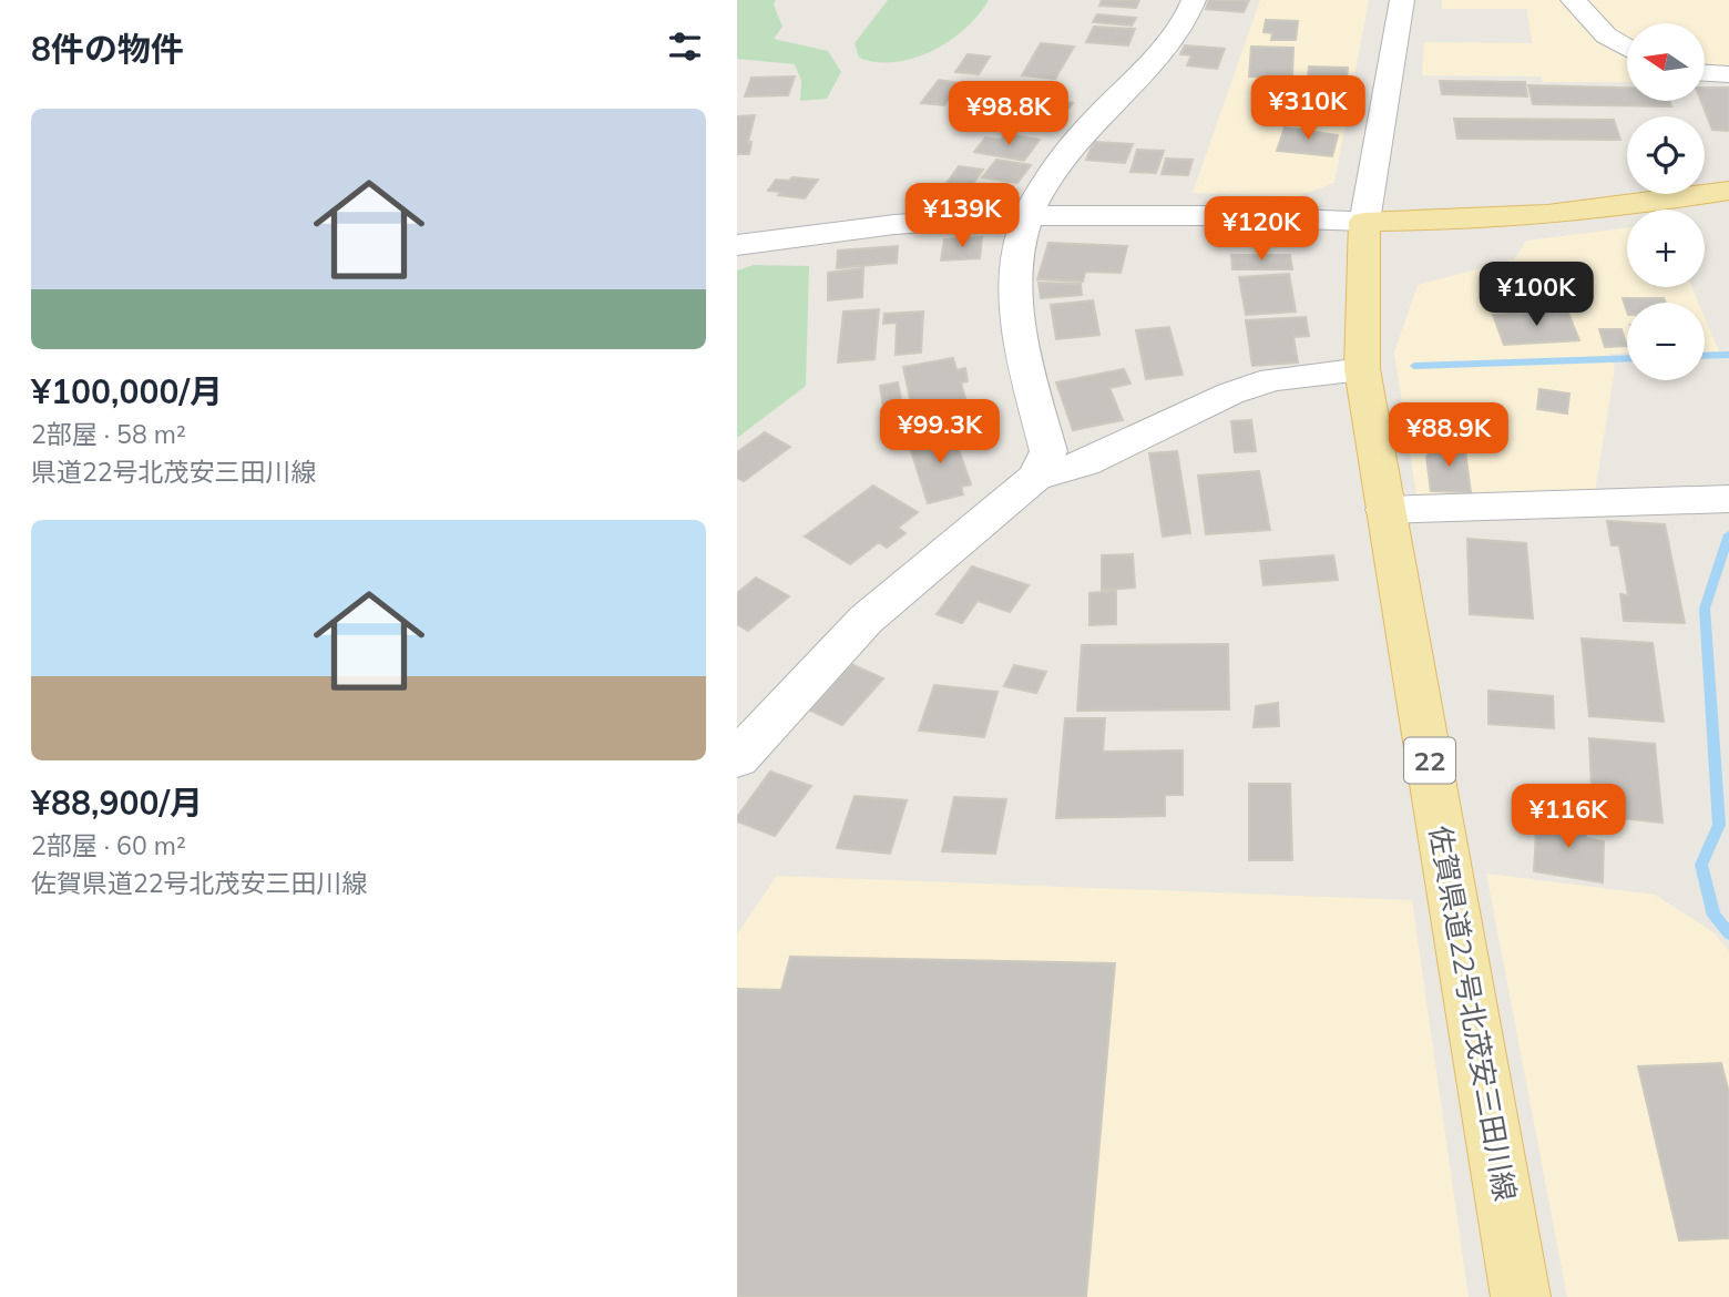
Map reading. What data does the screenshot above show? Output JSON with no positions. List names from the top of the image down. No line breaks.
{"streets":{"main road":["22","佐賀県道22号北茂安三田川線"]},"north":"left","page":{"heading":"8件の物件","map_buttons":["+","−"],"price":["¥310K","¥98.8K","¥139K","¥120K","¥100K","¥99.3K","¥88.9K","¥116K"],"list":[{"name":"¥100,000/月","note":"2部屋 · 58 m² · 県道22号北茂安三田川線"},{"name":"¥88,900/月","note":"2部屋 · 60 m² · 佐賀県道22号北茂安三田川線"}]}}
